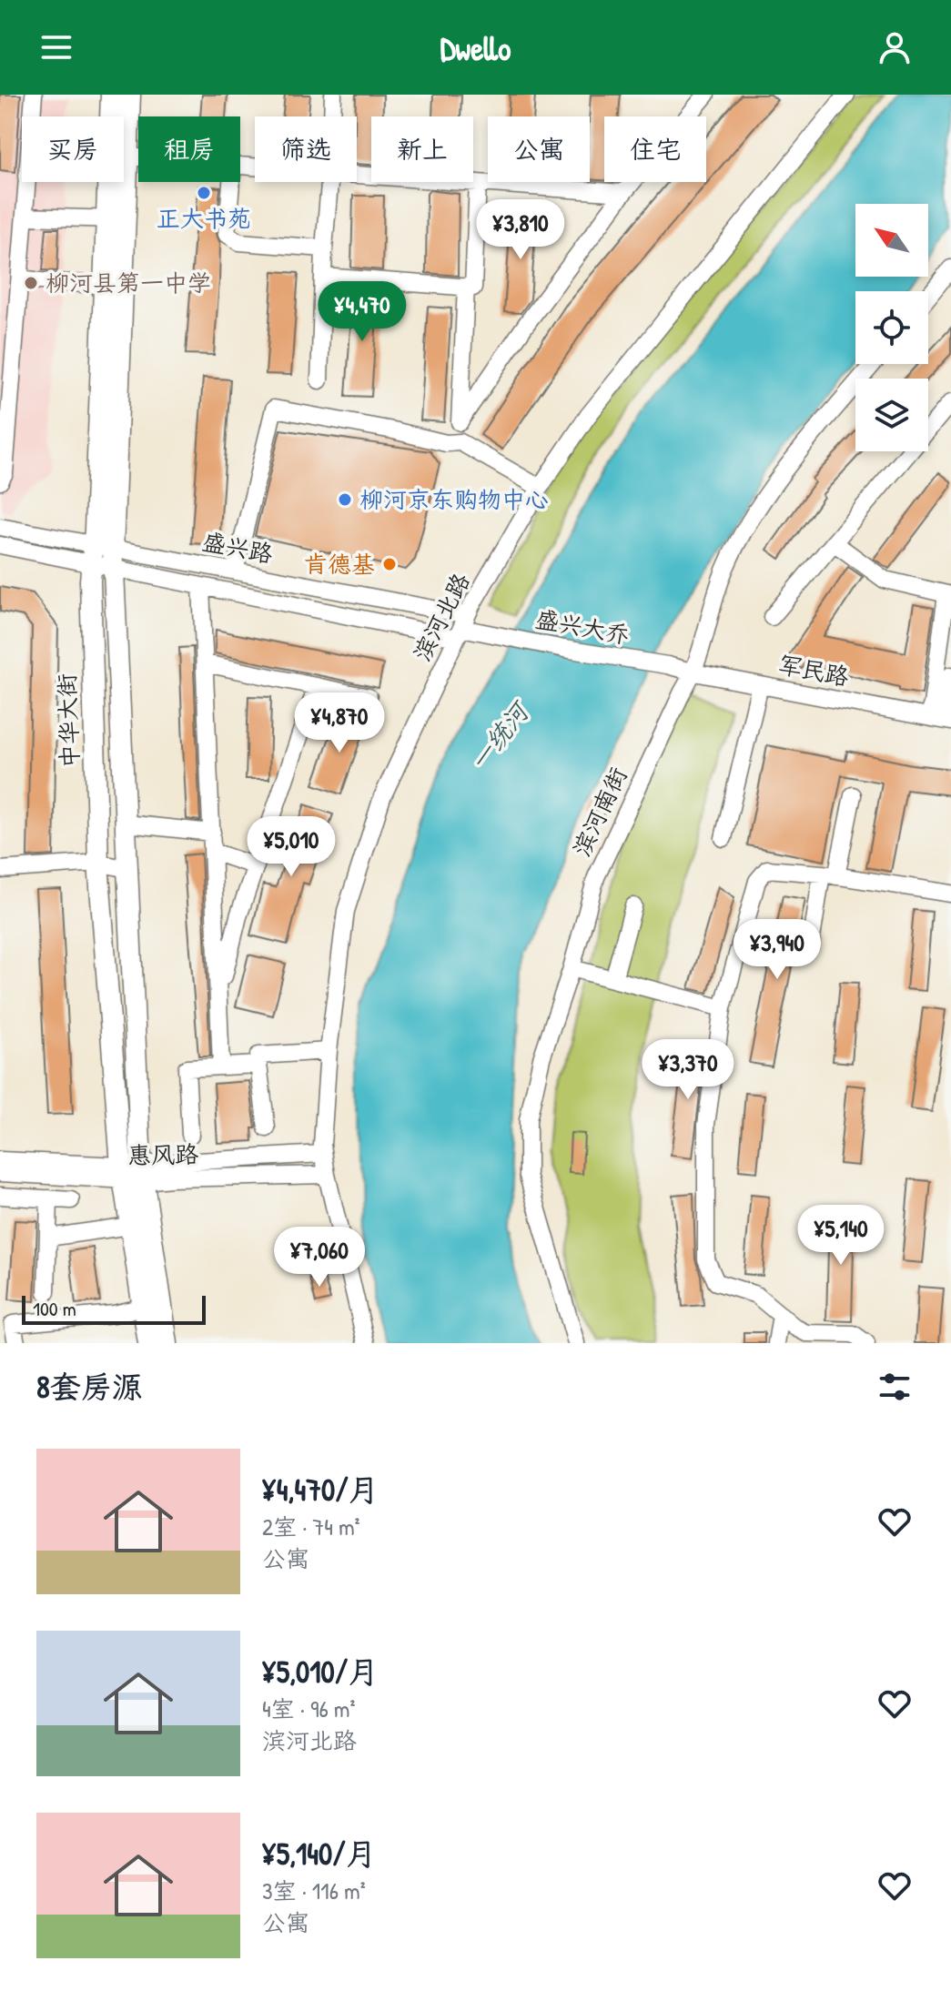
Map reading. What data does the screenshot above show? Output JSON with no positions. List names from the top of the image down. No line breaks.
{"streets":{"main road":["中华大街"],"street":["盛兴路","滨河北路","盛兴大乔","军民路","滨河南街","惠风路"]},"crossings":[["盛兴路","滨河北路"],["盛兴路","盛兴大乔"],["盛兴路","中华大街"],["滨河北路","盛兴大乔"],["滨河北路","惠风路"],["盛兴大乔","军民路"],["军民路","滨河南街"],["中华大街","惠风路"]],"water":["一统河"],"places":["正大书苑","柳河县第一中学","柳河京东购物中心","肯德基"],"scale_bar":"100 m","north":"top left","page":{"header":"Dwello","chip":["买房","租房","筛选","新上","公寓","住宅"],"price":["¥3,810","¥4,470","¥4,870","¥5,010","¥3,940","¥3,370","¥5,140","¥7,060"],"scale":"100 m","heading":"8套房源","list":[{"name":"¥4,470/月","note":"2室 · 74 m² · 公寓"},{"name":"¥5,010/月","note":"4室 · 96 m² · 滨河北路"},{"name":"¥5,140/月","note":"3室 · 116 m² · 公寓"}]}}
